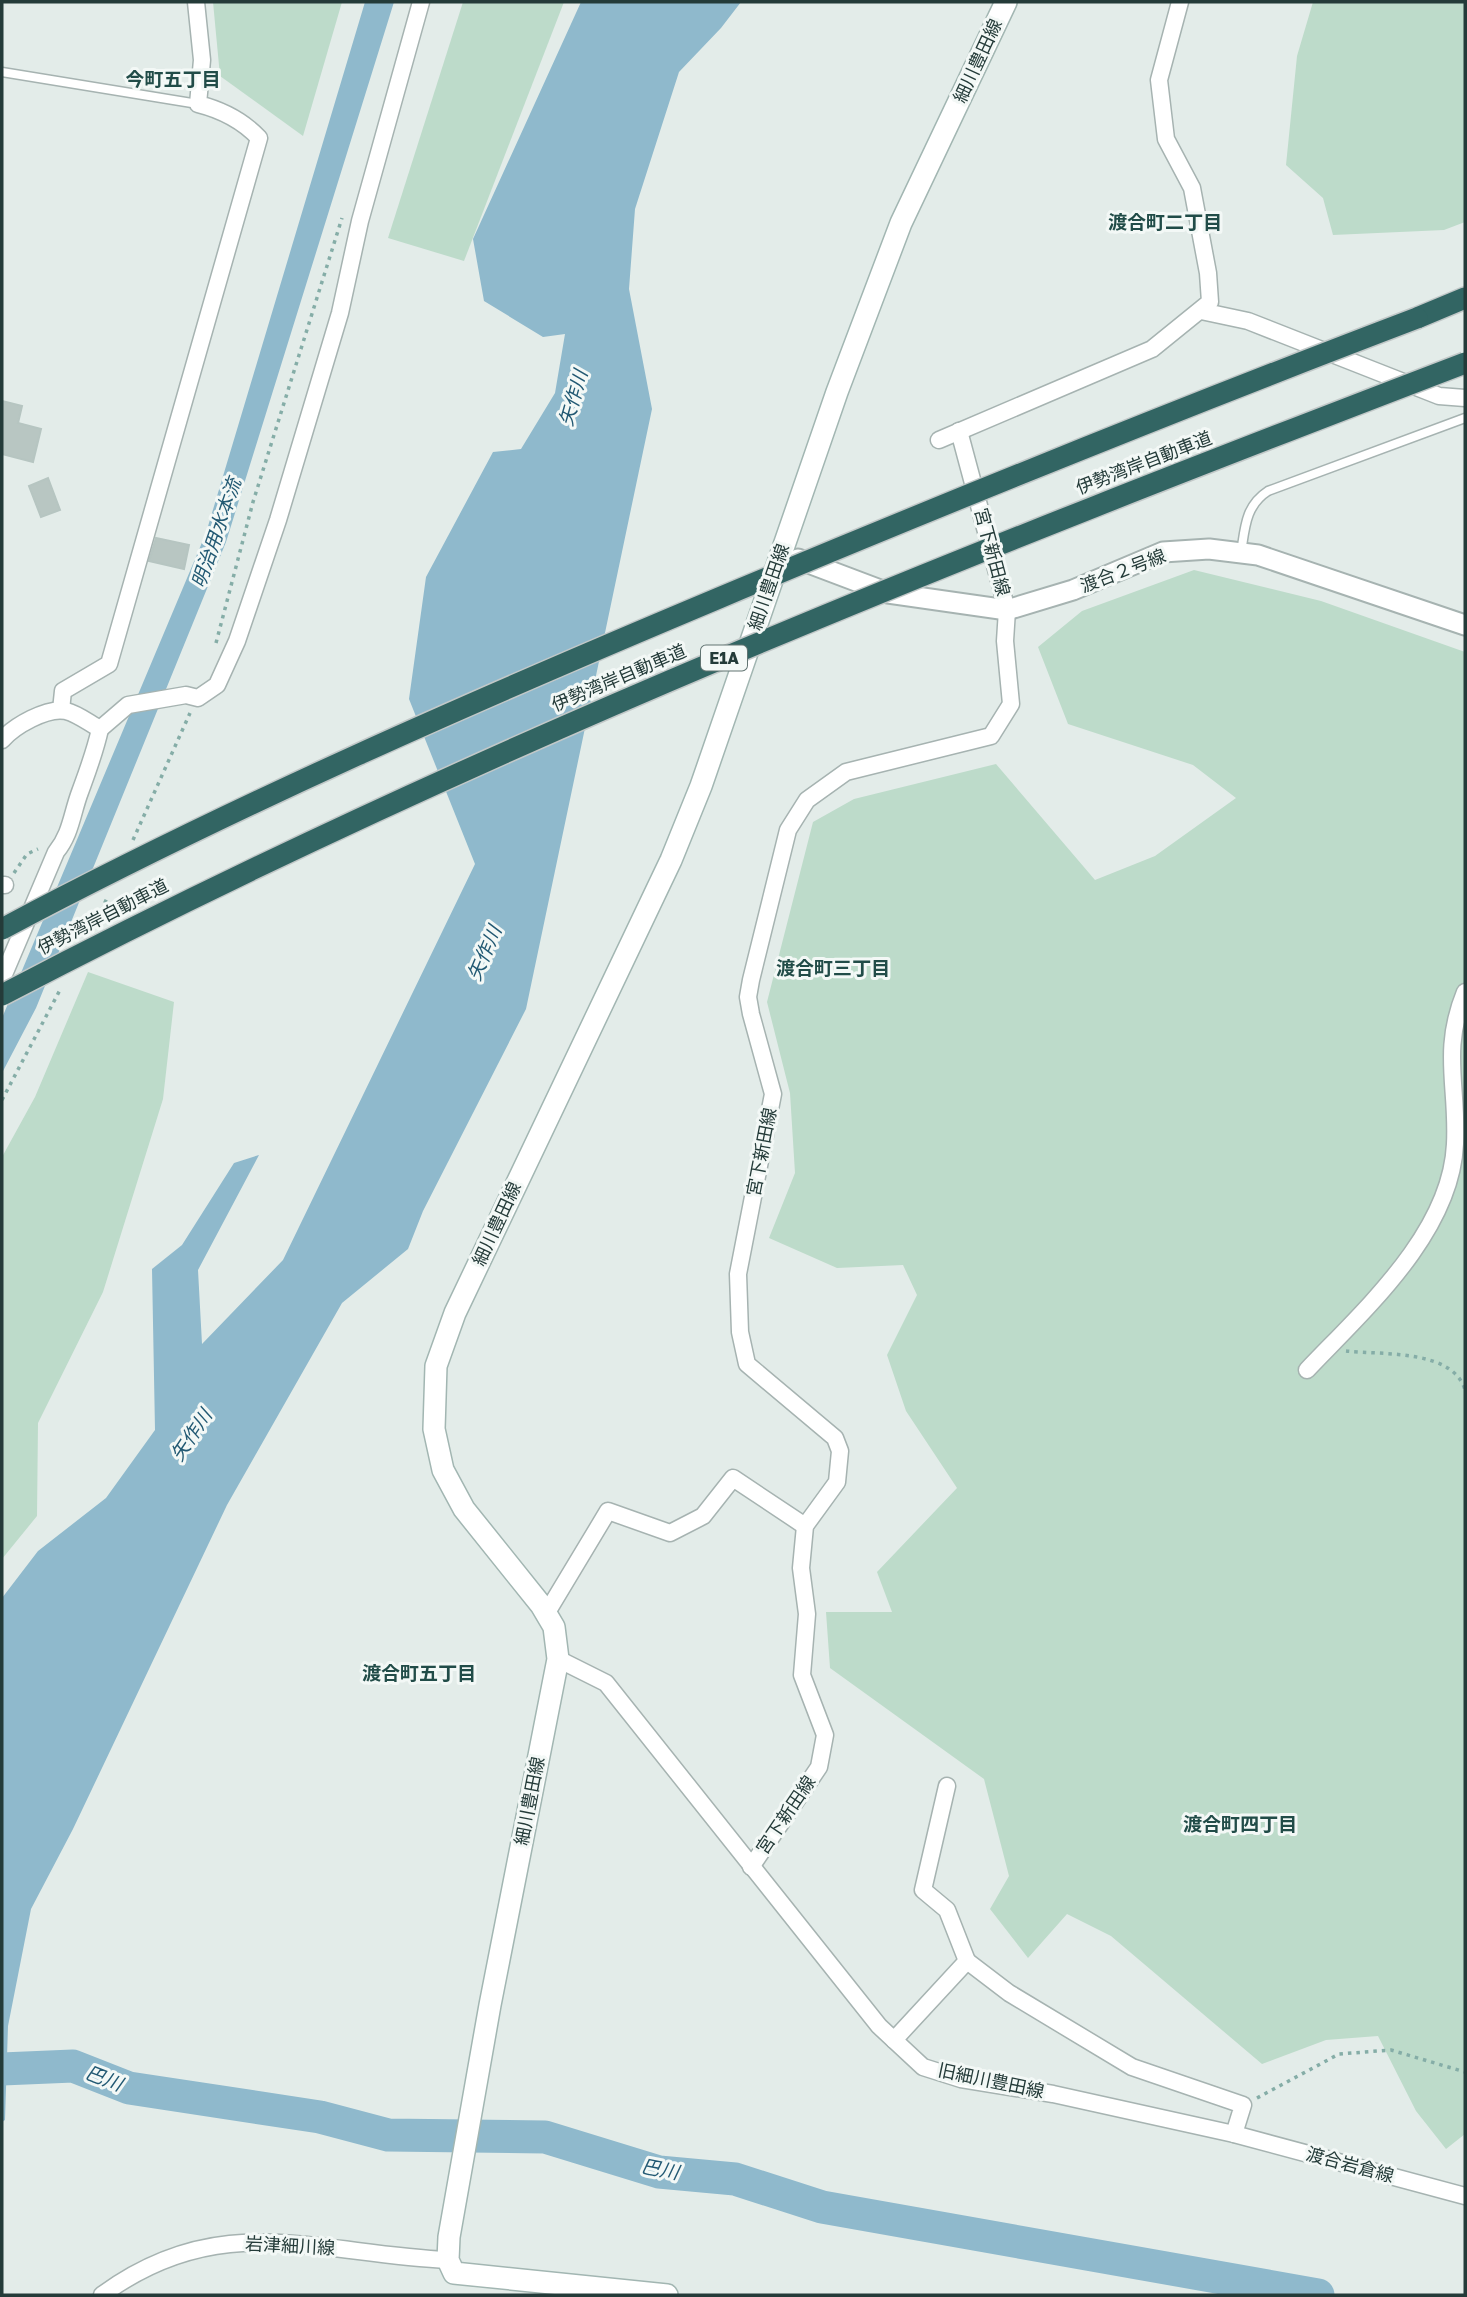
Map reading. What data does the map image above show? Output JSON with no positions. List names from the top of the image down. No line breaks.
{"streets":{"highway":["伊勢湾岸自動車道","E1A"],"main road":["細川豊田線"],"street":["宮下新田線","渡合２号線","旧細川豊田線","渡合岩倉線","岩津細川線"]},"crossings":[["細川豊田線","渡合２号線"],["細川豊田線","旧細川豊田線"],["細川豊田線","岩津細川線"],["宮下新田線","渡合２号線"],["宮下新田線","旧細川豊田線"],["旧細川豊田線","渡合岩倉線"]],"districts":["今町五丁目","渡合町二丁目","渡合町三丁目","渡合町五丁目","渡合町四丁目"],"water":["矢作川","明治用水本流","巴川"]}
